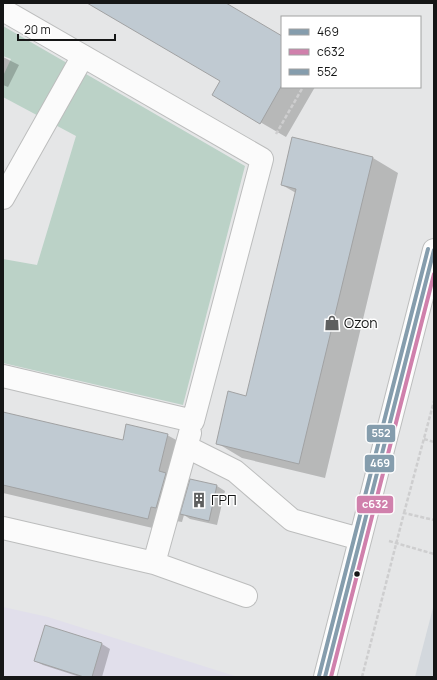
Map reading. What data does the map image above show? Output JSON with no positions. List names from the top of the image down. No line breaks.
{"places":{"shop":["Ozon"],"building":["ГРП"]},"lines":["transit line 552","transit line 469","transit line с632"],"legend":["469","с632","552"],"scale_bar":"20 m"}
